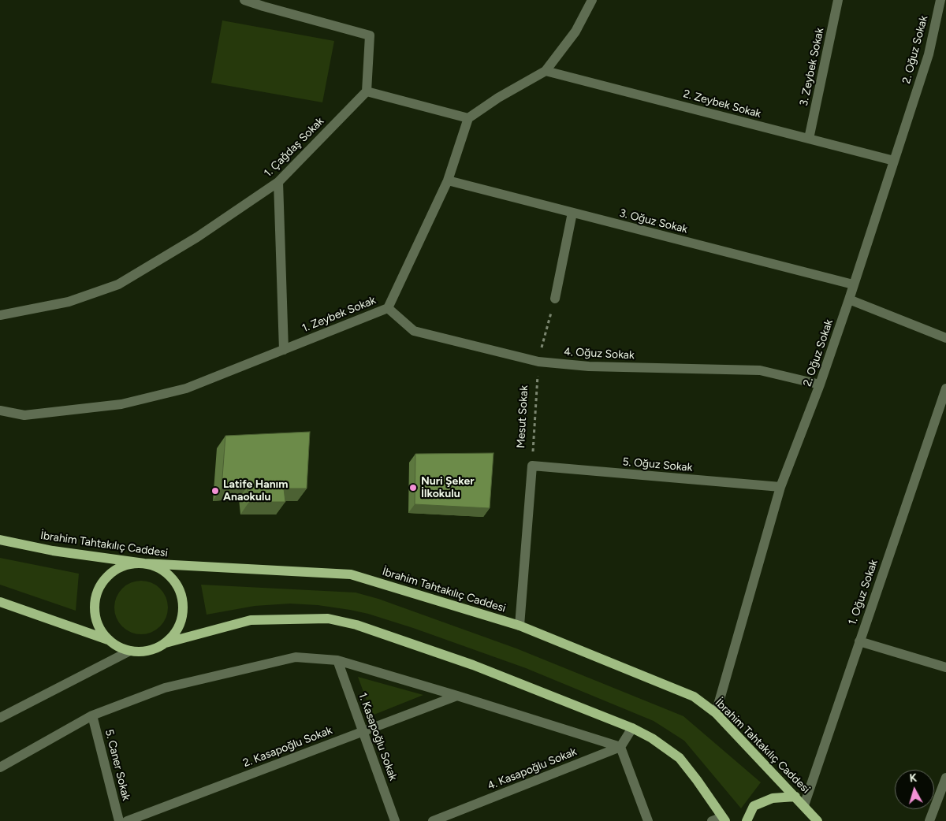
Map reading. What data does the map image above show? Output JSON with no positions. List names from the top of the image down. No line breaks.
{"streets":{"main road":["İbrahim Tahtakılıç Caddesi"],"street":["2. Oğuz Sokak","3. Zeybek Sokak","2. Zeybek Sokak","1. Çağdaş Sokak","3. Oğuz Sokak","1. Zeybek Sokak","4. Oğuz Sokak","5. Oğuz Sokak","1. Oğuz Sokak","1. Kasapoğlu Sokak","2. Kasapoğlu Sokak","5. Caner Sokak","4. Kasapoğlu Sokak"],"path":["Mesut Sokak"]},"crossings":[["2. Oğuz Sokak","2. Zeybek Sokak"],["2. Oğuz Sokak","3. Oğuz Sokak"],["2. Oğuz Sokak","4. Oğuz Sokak"],["2. Oğuz Sokak","5. Oğuz Sokak"],["2. Oğuz Sokak","İbrahim Tahtakılıç Caddesi"],["3. Zeybek Sokak","2. Zeybek Sokak"],["3. Oğuz Sokak","1. Zeybek Sokak"],["1. Zeybek Sokak","4. Oğuz Sokak"],["4. Oğuz Sokak","Mesut Sokak"],["Mesut Sokak","5. Oğuz Sokak"],["İbrahim Tahtakılıç Caddesi","1. Oğuz Sokak"],["1. Kasapoğlu Sokak","2. Kasapoğlu Sokak"]],"places":["Nuri Şeker İlkokulu","Latife Hanım Anaokulu"],"north":"top"}
